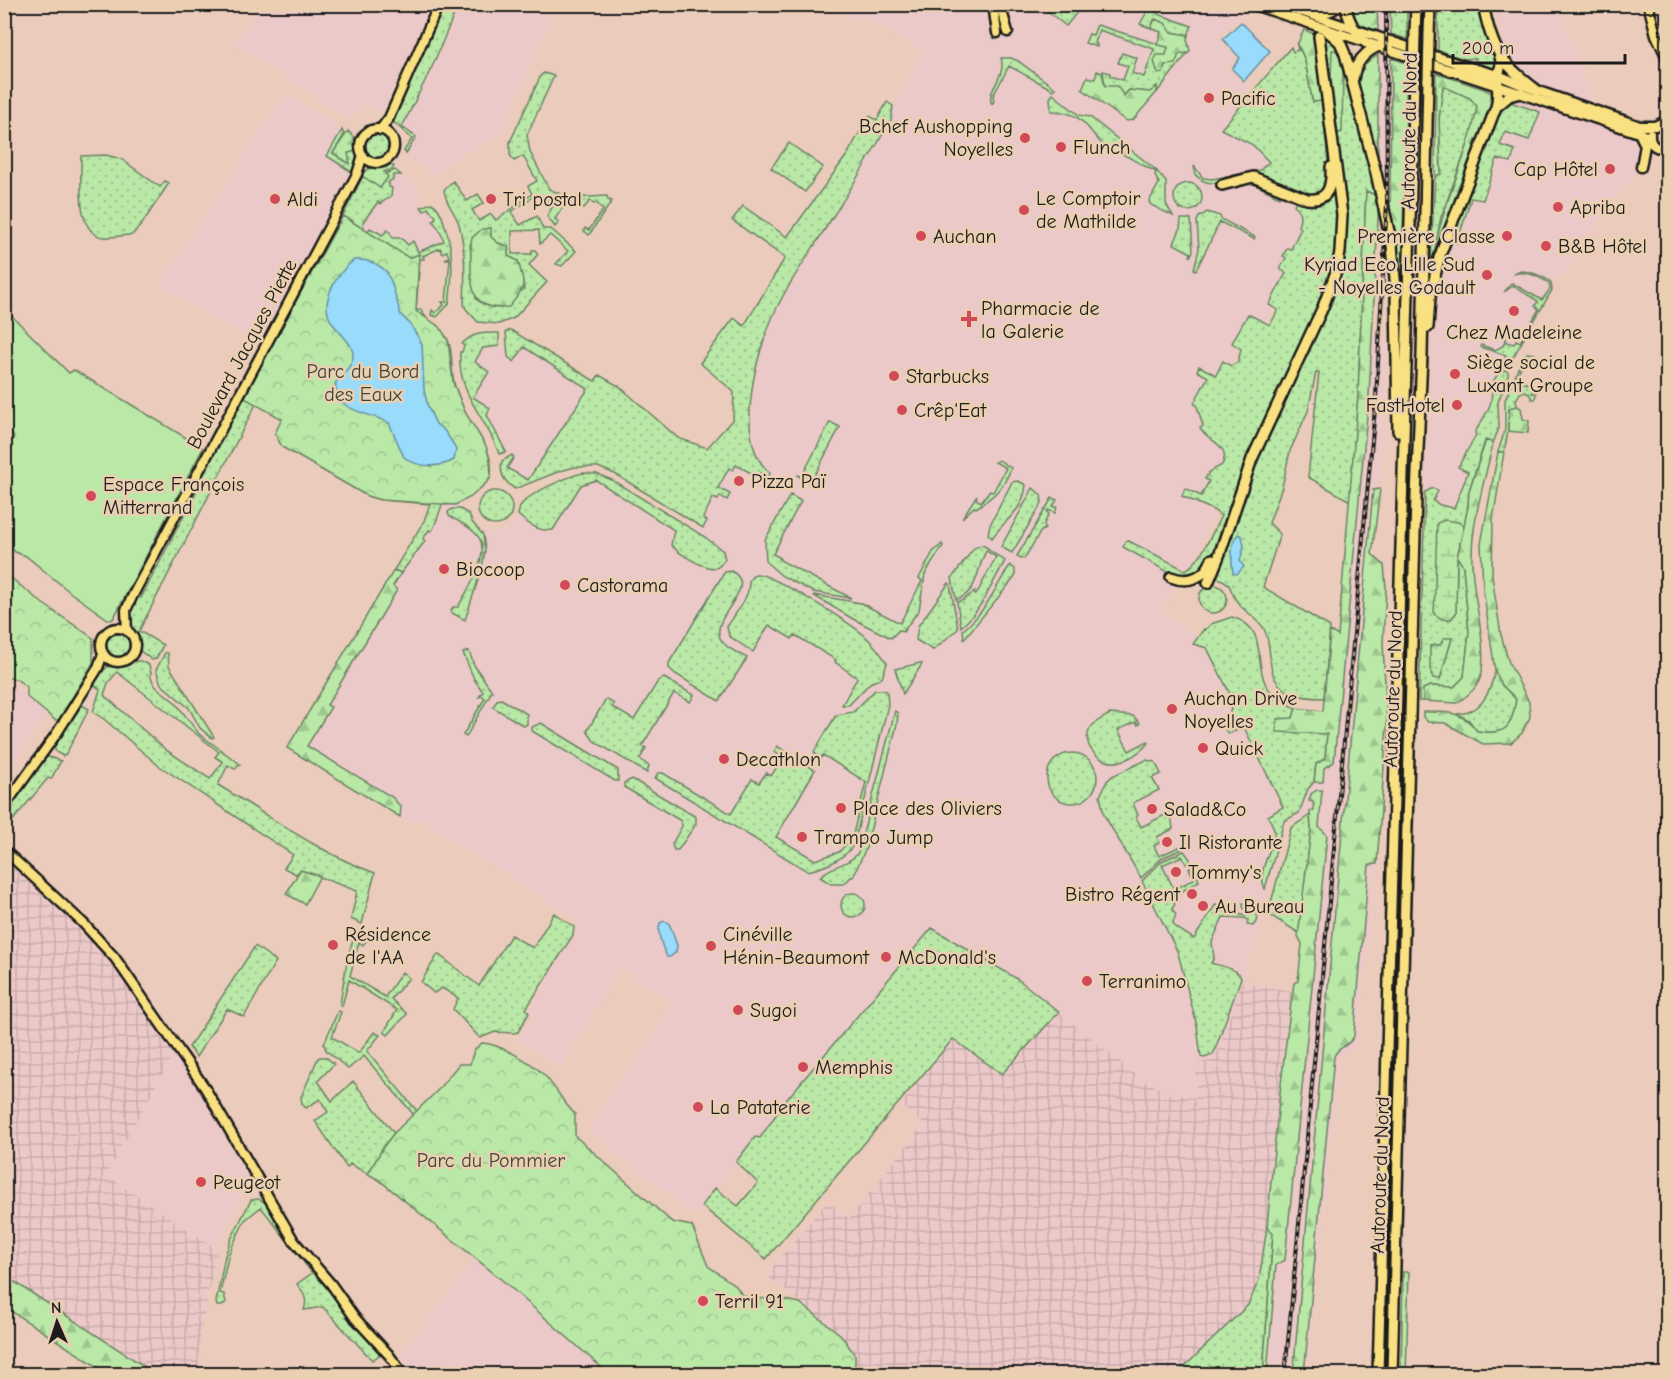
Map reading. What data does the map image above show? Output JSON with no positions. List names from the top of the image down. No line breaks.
{"streets":{"highway":["Autoroute du Nord"],"main road":["Boulevard Jacques Piette"]},"parks":["Parc du Bord des Eaux","Parc du Pommier"],"places":{"other":["Pacific","Bchef Aushopping Noyelles","Flunch","Cap Hôtel","Aldi","Tri postal","Apriba","Le Comptoir de Mathilde","Auchan","Première Classe","B&B Hôtel","Kyriad Eco Lille Sud - Noyelles Godault","Chez Madeleine","Siège social de Luxant Groupe","Starbucks","FastHotel","Crêp'Eat","Pizza Paï","Espace François Mitterrand","Biocoop","Castorama","Auchan Drive Noyelles","Quick","Decathlon","Place des Oliviers","Salad&Co","Trampo Jump","Il Ristorante","Tommy's","Bistro Régent","Au Bureau","Résidence de l'AA","Cinéville Hénin-Beaumont","McDonald's","Terranimo","Sugoi","Memphis","La Pataterie","Peugeot","Terril 91"],"health":["Pharmacie de la Galerie"]},"scale_bar":"200 m","north":"top"}
